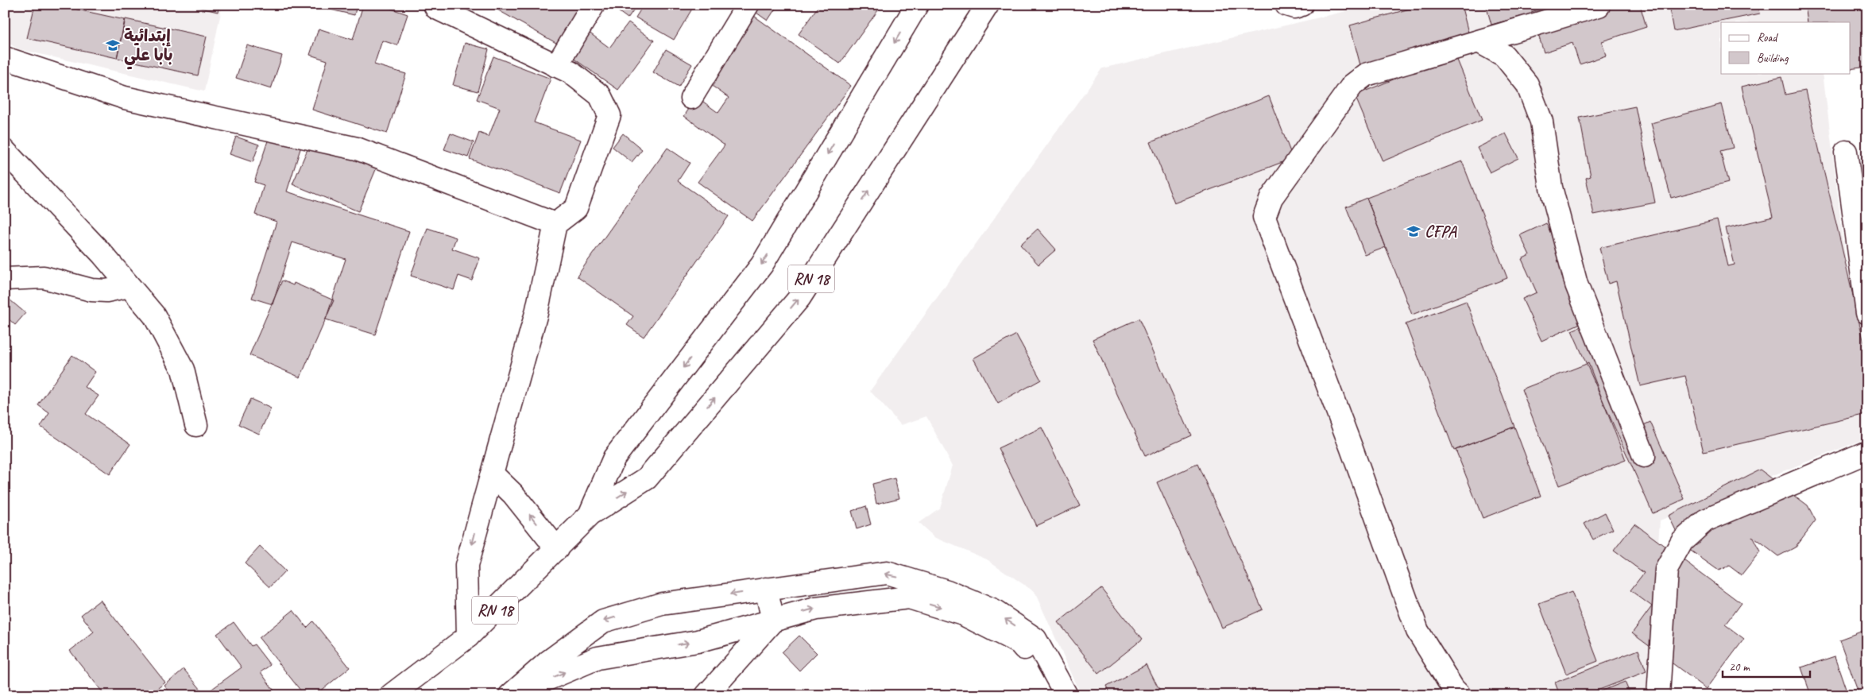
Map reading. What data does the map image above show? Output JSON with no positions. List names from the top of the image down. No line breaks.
{"streets":{"street":["RN 18"]},"places":{"school or university":["إبتدائية بابا علي","CFPA"]},"legend":["Road","Building"],"scale_bar":"20 m"}
